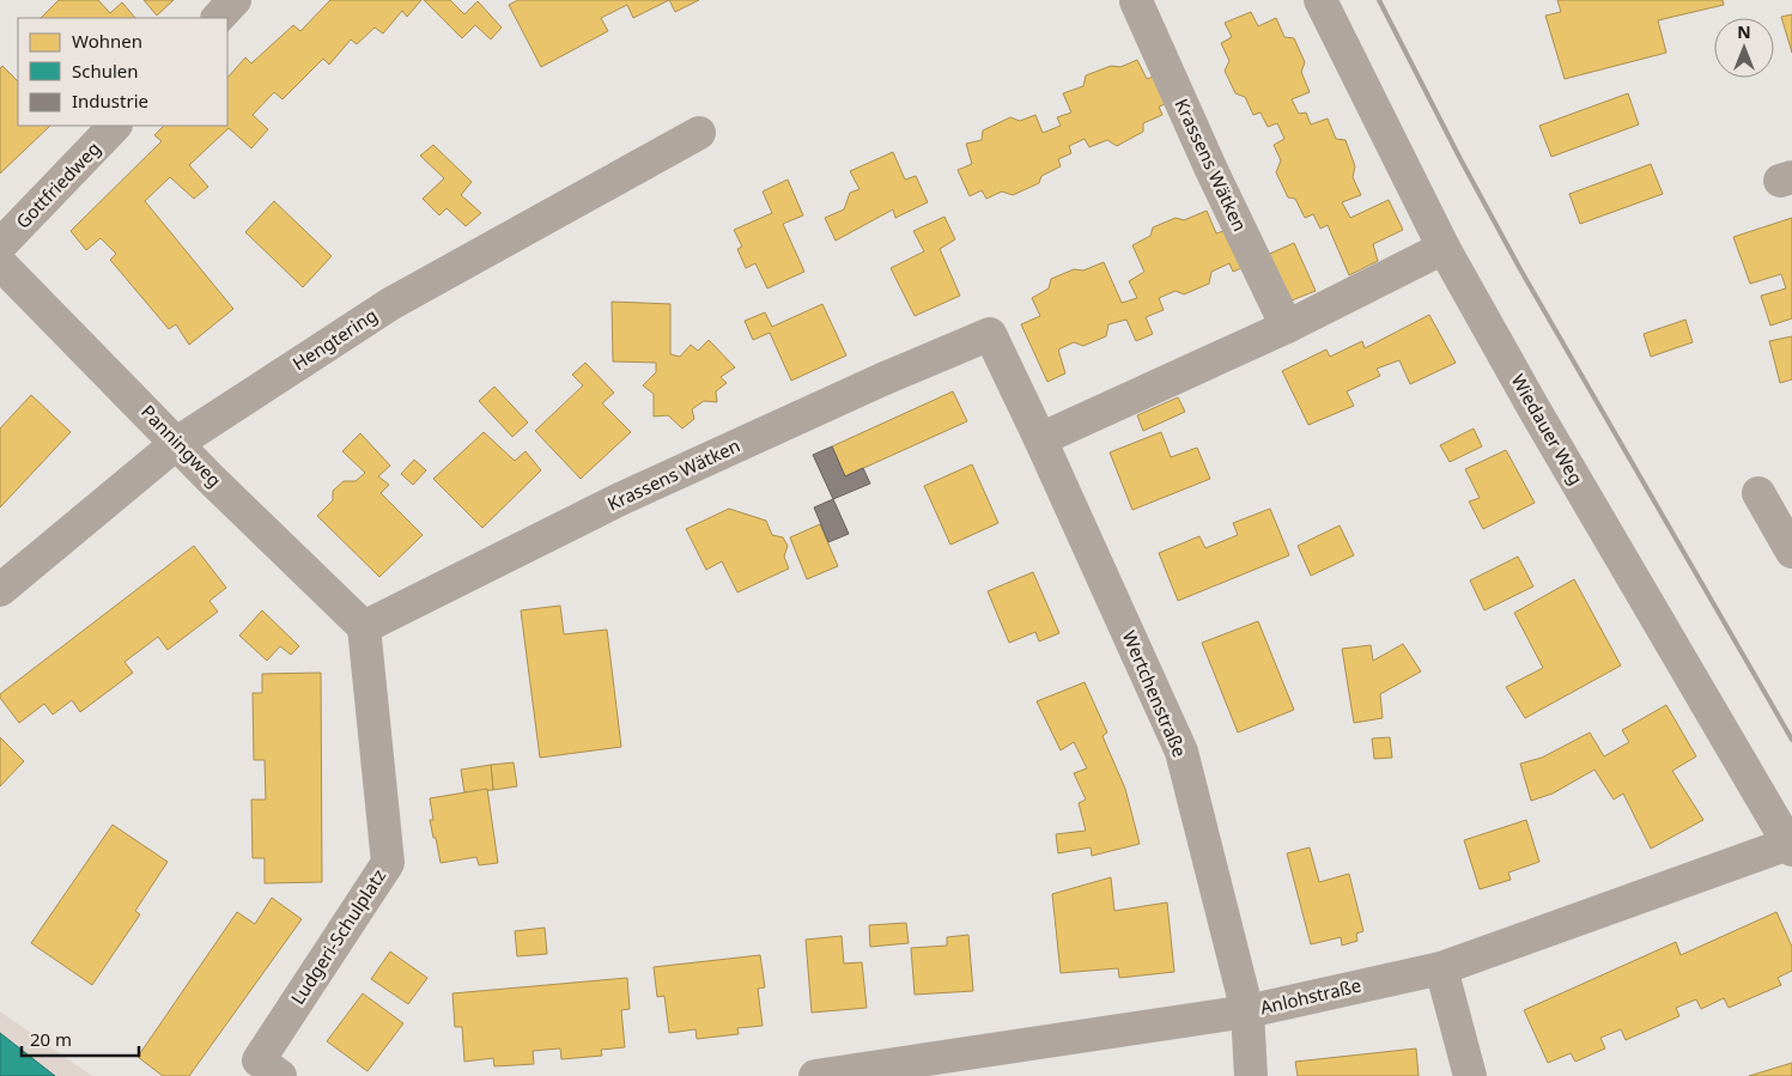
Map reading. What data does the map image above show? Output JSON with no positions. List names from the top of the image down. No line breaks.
{"streets":{"street":["Krassens Wätken","Gottfriedweg","Hengtering","Wiedauer Weg","Panningweg","Wertchenstraße","Ludgeri-Schulplatz","Anlohstraße"]},"crossings":[["Krassens Wätken","Panningweg"],["Krassens Wätken","Wertchenstraße"],["Krassens Wätken","Ludgeri-Schulplatz"],["Hengtering","Panningweg"],["Wiedauer Weg","Anlohstraße"],["Panningweg","Ludgeri-Schulplatz"],["Wertchenstraße","Anlohstraße"]],"legend":["Wohnen","Schulen","Industrie"],"scale_bar":"20 m","north":"top"}
